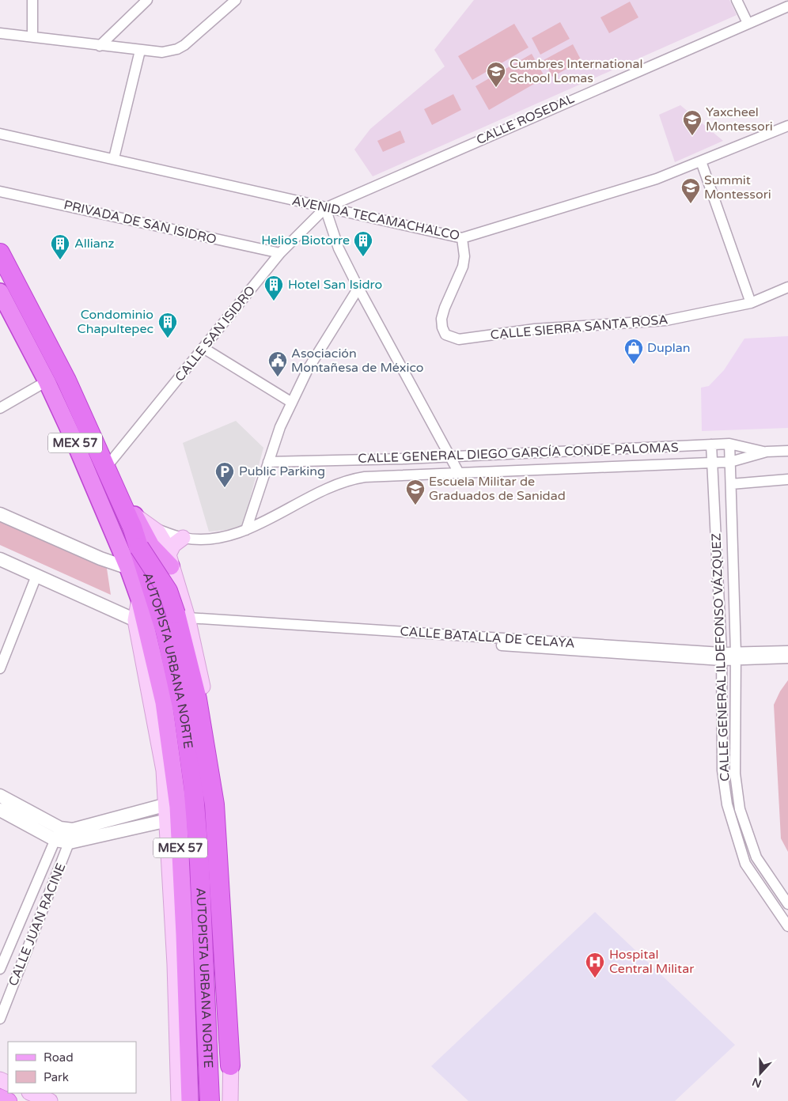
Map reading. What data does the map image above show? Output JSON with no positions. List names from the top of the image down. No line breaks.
{"streets":{"highway":["MEX 57","AUTOPISTA URBANA NORTE"],"street":["CALLE ROSEDAL","AVENIDA TECAMACHALCO","PRIVADA DE SAN ISIDRO","CALLE SIERRA SANTA ROSA","CALLE SAN ISIDRO","CALLE GENERAL DIEGO GARCÍA CONDE PALOMAS","CALLE BATALLA DE CELAYA","CALLE GENERAL ILDEFONSO VÁZQUEZ","CALLE JUAN RACINE"]},"crossings":[["CALLE ROSEDAL","AVENIDA TECAMACHALCO"],["CALLE ROSEDAL","CALLE SAN ISIDRO"],["AVENIDA TECAMACHALCO","CALLE SIERRA SANTA ROSA"],["AVENIDA TECAMACHALCO","CALLE SAN ISIDRO"],["PRIVADA DE SAN ISIDRO","CALLE SAN ISIDRO"],["CALLE SAN ISIDRO","MEX 57"],["CALLE GENERAL DIEGO GARCÍA CONDE PALOMAS","CALLE GENERAL ILDEFONSO VÁZQUEZ"],["CALLE BATALLA DE CELAYA","CALLE GENERAL ILDEFONSO VÁZQUEZ"]],"places":{"school or university":["Cumbres International School Lomas","Yaxcheel Montessori","Summit Montessori","Escuela Militar de Graduados de Sanidad"],"building":["Helios Biotorre","Allianz","Hotel San Isidro","Condominio Chapultepec"],"shop":["Duplan"],"public building":["Asociación Montañesa de México"],"parking":["Public Parking"],"hospital":["Hospital Central Militar"]},"legend":["Road","Park"],"north":"bottom"}
